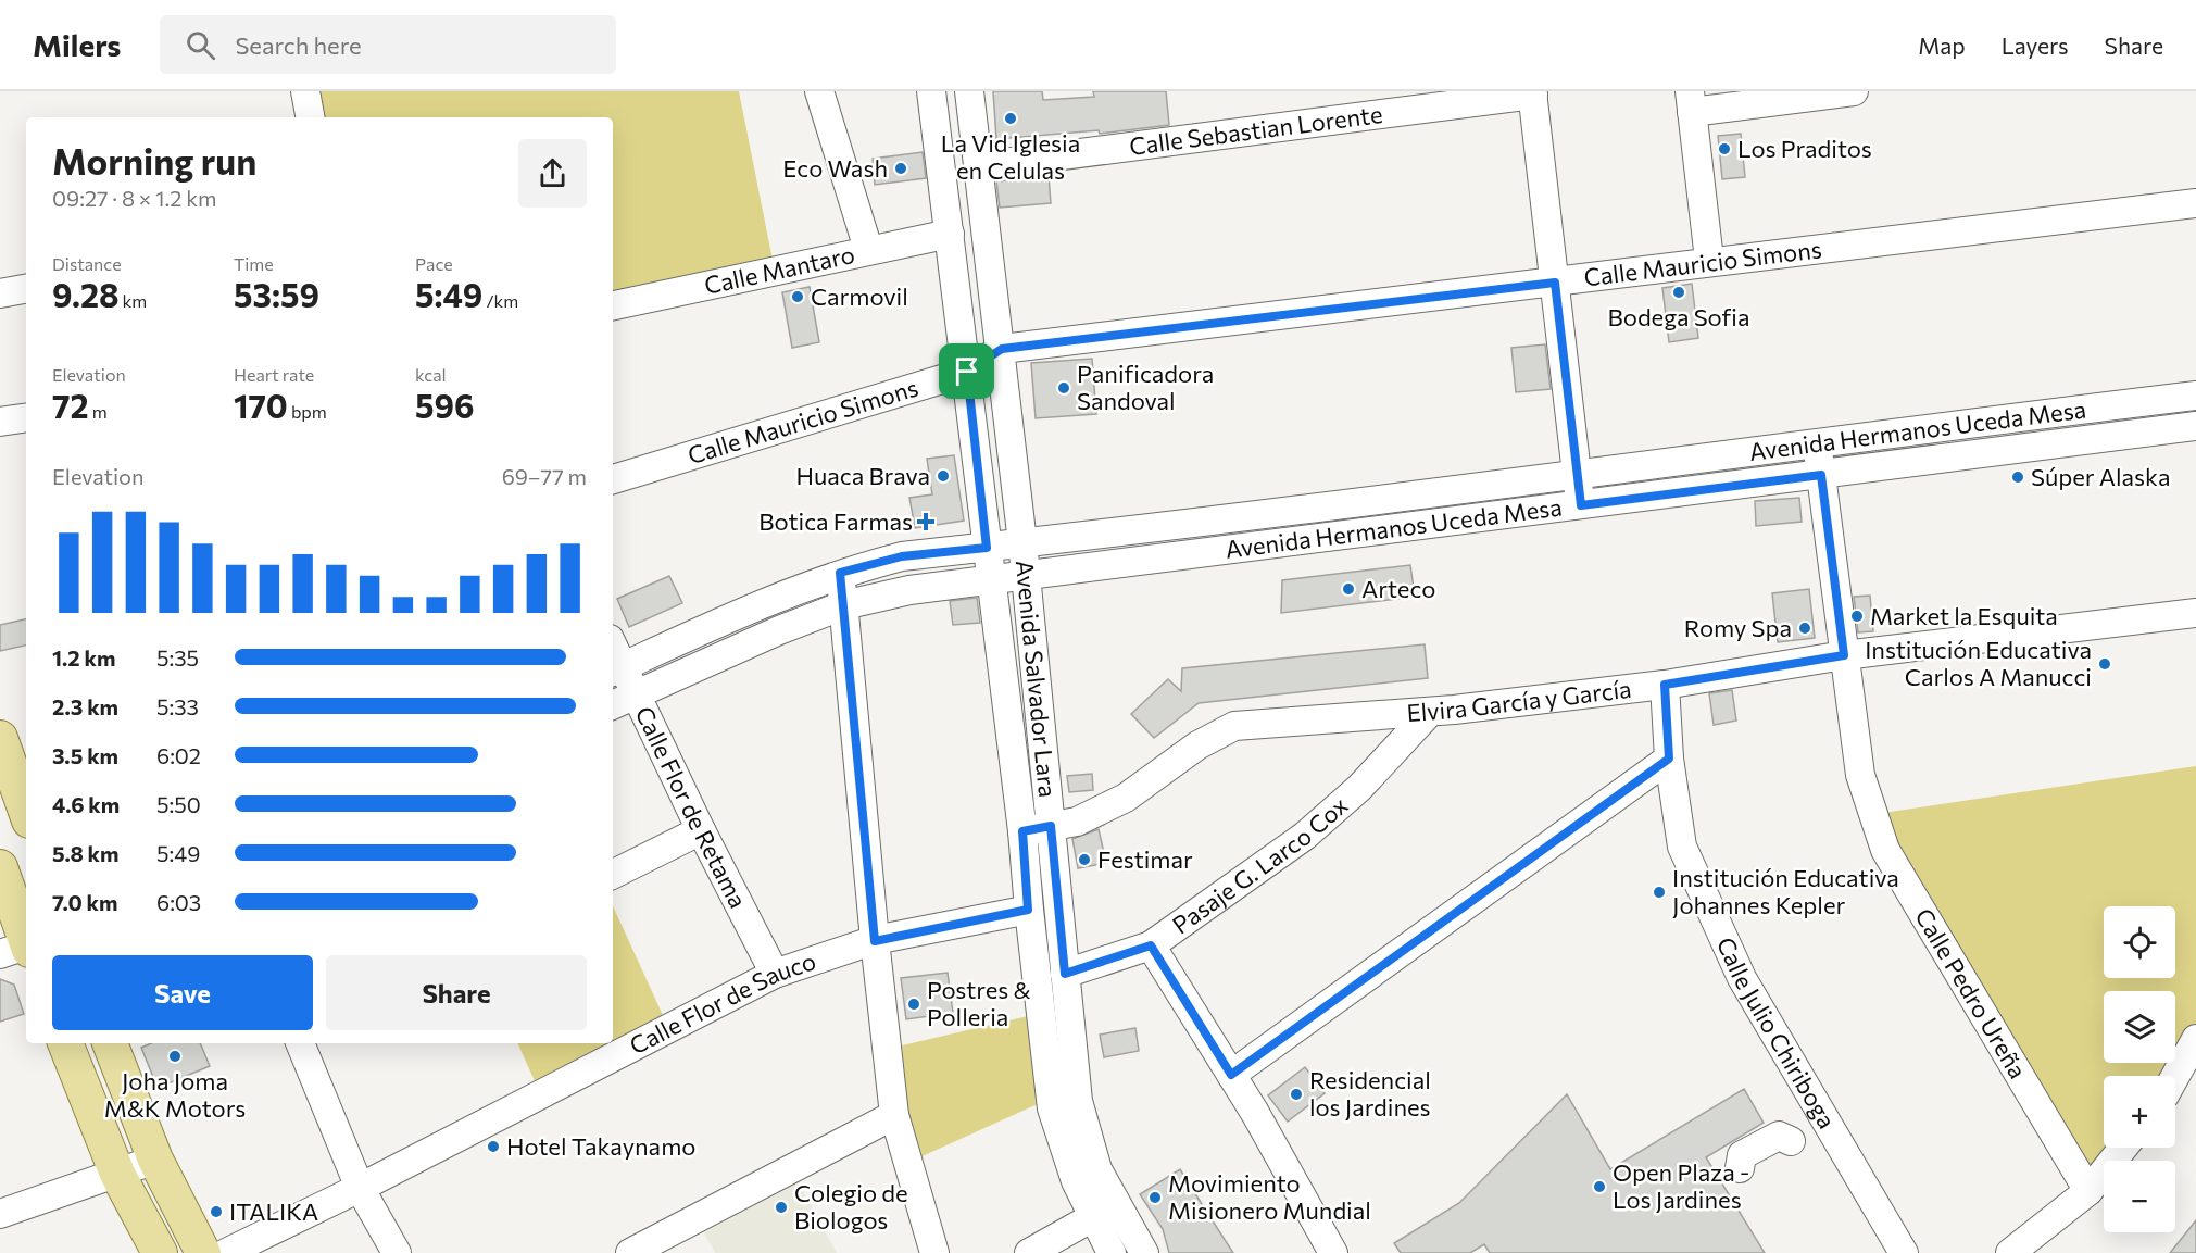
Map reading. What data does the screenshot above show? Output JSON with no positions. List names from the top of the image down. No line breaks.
{"streets":{"street":["Calle Sebastian Lorente","Calle Mauricio Simons","Calle Mantaro","Avenida Hermanos Uceda Mesa","Avenida Salvador Lara","Elvira García y García","Calle Flor de Retama","Pasaje G. Larco Cox","Calle Pedro Ureña","Calle Flor de Sauco","Calle Julio Chiriboga"]},"crossings":[["Calle Sebastian Lorente","Avenida Salvador Lara"],["Calle Mauricio Simons","Avenida Salvador Lara"],["Calle Mantaro","Avenida Salvador Lara"],["Avenida Hermanos Uceda Mesa","Avenida Salvador Lara"],["Avenida Hermanos Uceda Mesa","Calle Flor de Retama"],["Avenida Hermanos Uceda Mesa","Calle Pedro Ureña"],["Avenida Salvador Lara","Elvira García y García"],["Avenida Salvador Lara","Pasaje G. Larco Cox"],["Avenida Salvador Lara","Calle Flor de Sauco"],["Elvira García y García","Pasaje G. Larco Cox"],["Elvira García y García","Calle Pedro Ureña"],["Elvira García y García","Calle Julio Chiriboga"],["Calle Flor de Retama","Calle Flor de Sauco"]],"places":{"other":["La Vid Iglesia en Celulas","Los Praditos","Eco Wash","Bodega Sofia","Carmovil","Panificadora Sandoval","Huaca Brava","Súper Alaska","Arteco","Market la Esquita","Romy Spa","Institución Educativa Carlos A Manucci","Festimar","Institución Educativa Johannes Kepler","Postres & Polleria","Joha Joma M&K Motors","Residencial los Jardines","Hotel Takaynamo","Open Plaza - Los Jardines","Movimiento Misionero Mundial","Colegio de Biologos","ITALIKA"],"health":["Botica Farmas"]},"page":{"header":"Milers","search":"Search here","nav":["Map","Layers","Share"],"heading":["Morning run","09:27 · 8 × 1.2 km"],"stats":[["Distance","9.28 km"],["Time","53:59"],["Pace","5:49 /km"],["Elevation","72 m"],["Heart rate","170 bpm"],["kcal","596"]],"chart":["Elevation","69–77 m"],"list":[{"name":"1.2 km","note":"5:35"},{"name":"2.3 km","note":"5:33"},{"name":"3.5 km","note":"6:02"},{"name":"4.6 km","note":"5:50"},{"name":"5.8 km","note":"5:49"},{"name":"7.0 km","note":"6:03"}],"map_buttons":["+","−"],"buttons":["Save","Share"]}}
